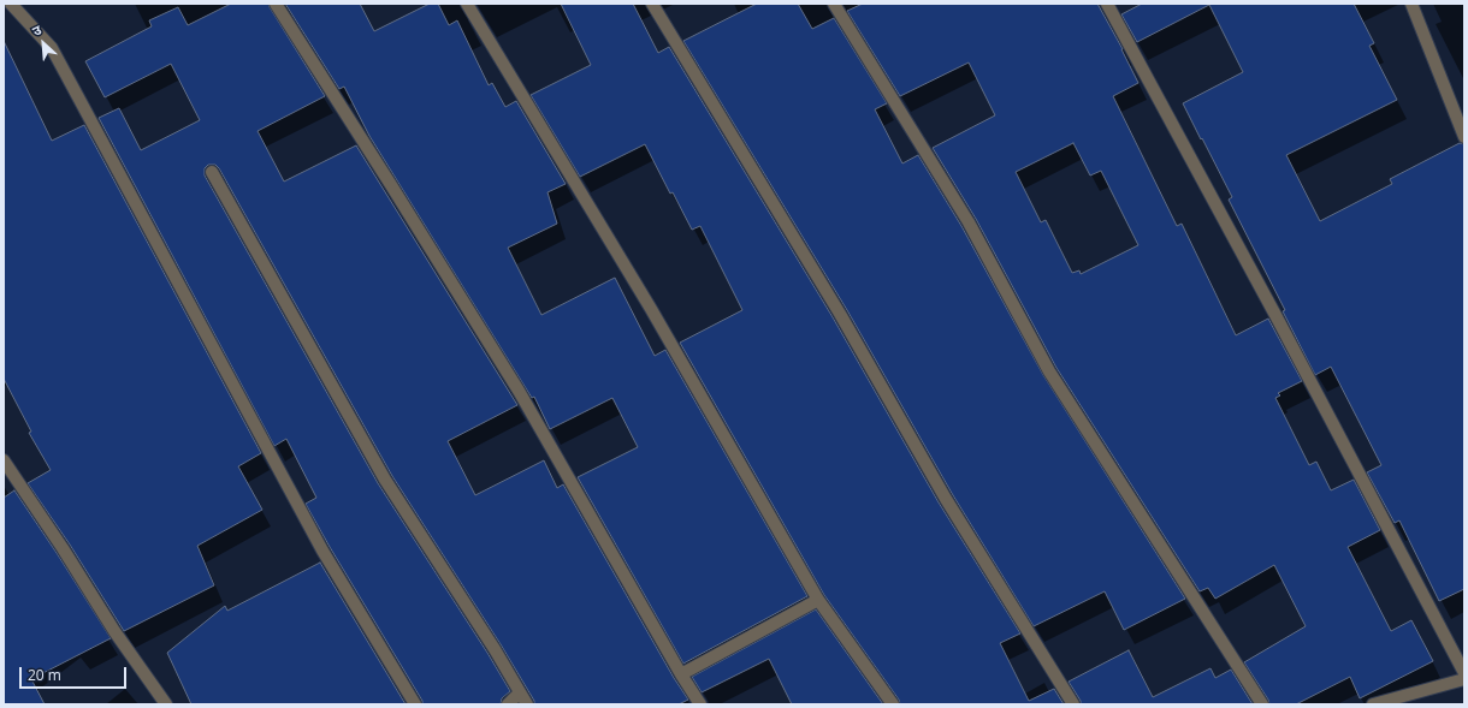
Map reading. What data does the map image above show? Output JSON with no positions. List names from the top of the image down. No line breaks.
{"scale_bar":"20 m","north":"top left"}
